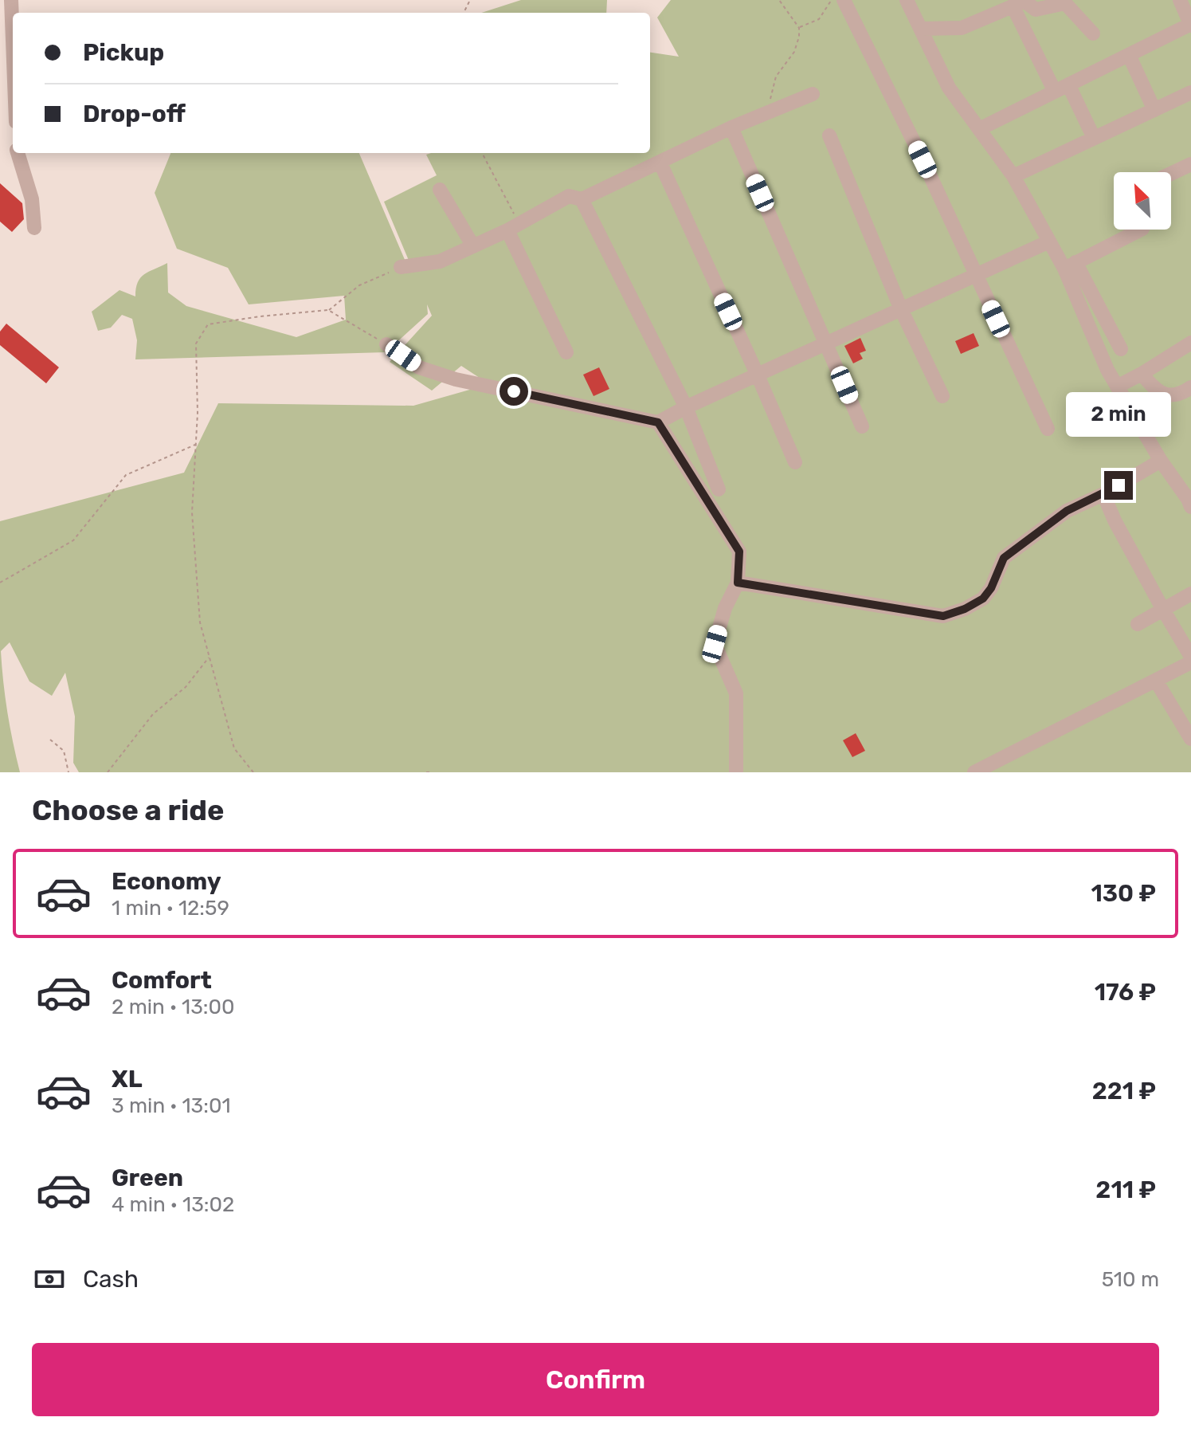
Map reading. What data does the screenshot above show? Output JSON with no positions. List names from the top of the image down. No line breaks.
{"north":"top left","page":{"banner":["Pickup","Drop-off"],"bubble":"2 min","heading":"Choose a ride","list":[{"name":"Economy","note":"1 min · 12:59","value":"130 ₽"},{"name":"Comfort","note":"2 min · 13:00","value":"176 ₽"},{"name":"XL","note":"3 min · 13:01","value":"221 ₽"},{"name":"Green","note":"4 min · 13:02","value":"211 ₽"}],"pay":["Cash","510 m"],"buttons":"Confirm"}}
